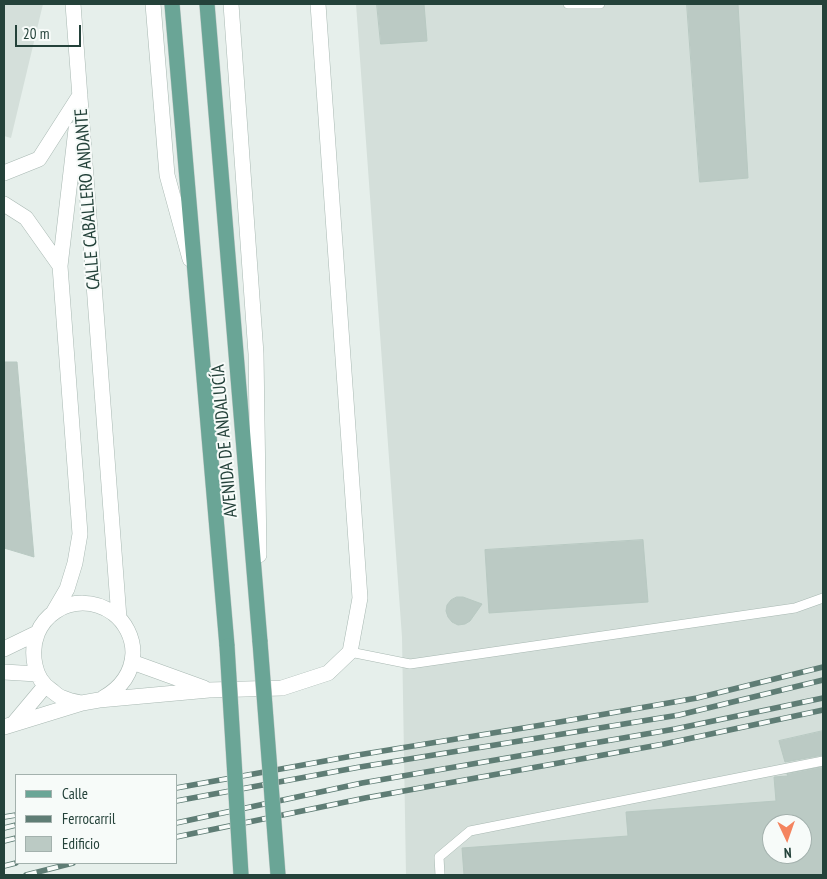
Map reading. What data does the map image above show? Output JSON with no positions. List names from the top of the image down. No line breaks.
{"streets":{"main road":["AVENIDA DE ANDALUCÍA"],"street":["CALLE CABALLERO ANDANTE"]},"legend":["Calle","Ferrocarril","Edificio"],"scale_bar":"20 m","north":"bottom"}
